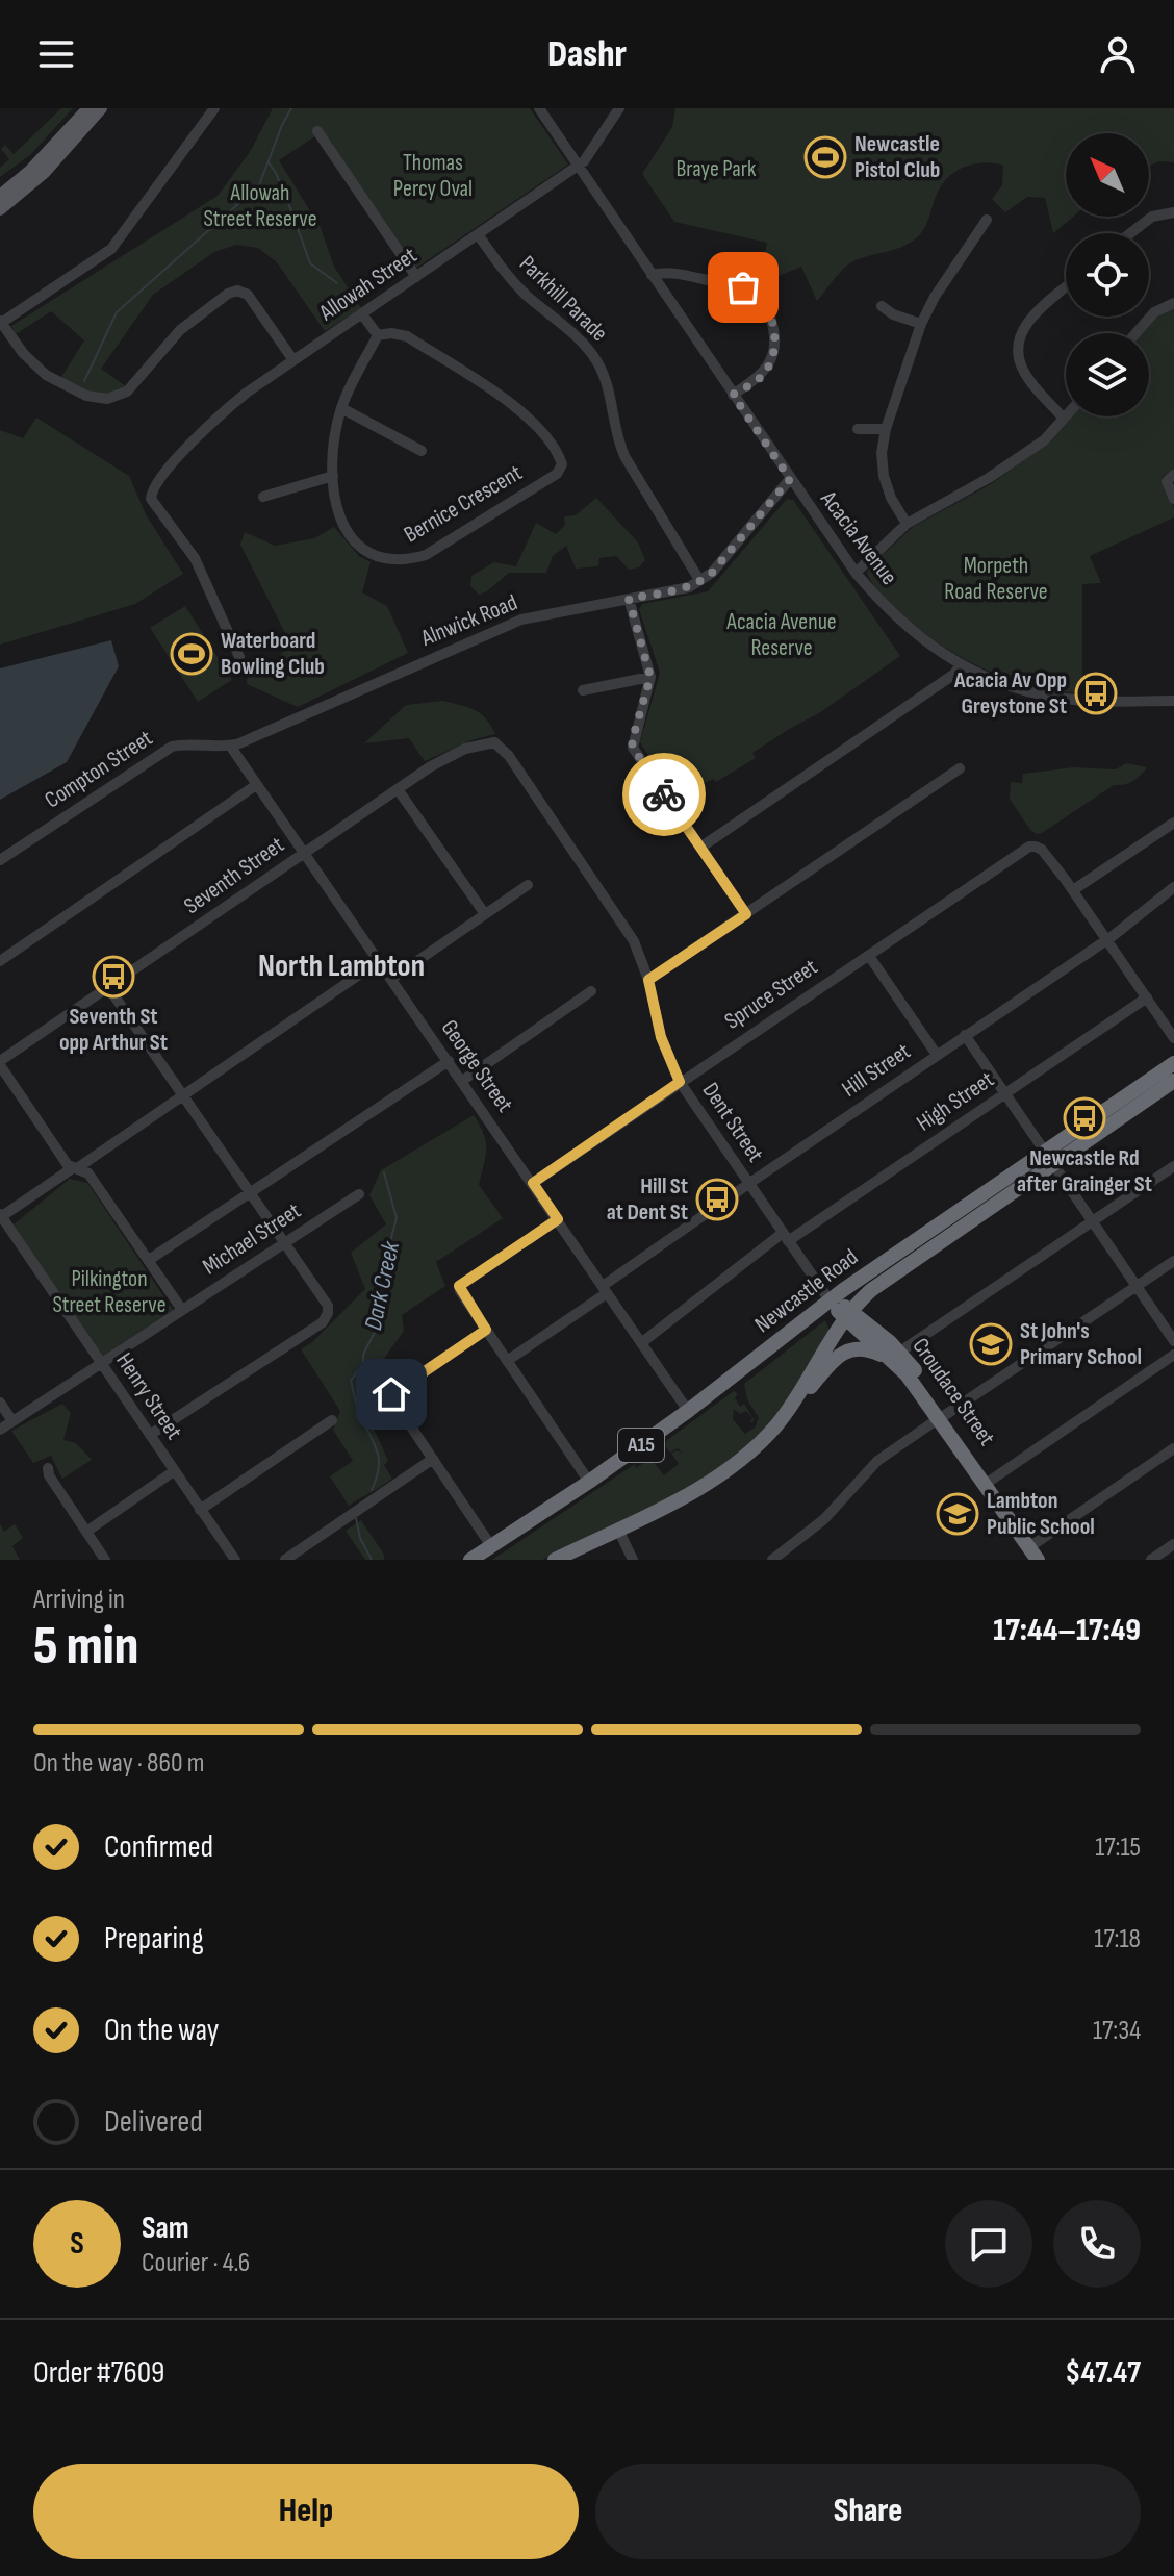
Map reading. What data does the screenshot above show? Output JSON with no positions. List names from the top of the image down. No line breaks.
{"streets":{"highway":["Newcastle Road","Croudace Street","A15"],"street":["Allowah Street","Parkhill Parade","Bernice Crescent","Acacia Avenue","Alnwick Road","Compton Street","Seventh Street","Spruce Street","George Street","Hill Street","High Street","Dent Street","Michael Street","Henry Street"]},"crossings":[["Allowah Street","Parkhill Parade"],["Allowah Street","Acacia Avenue"],["Acacia Avenue","Alnwick Road"],["Alnwick Road","Compton Street"],["Alnwick Road","George Street"],["Compton Street","George Street"],["Seventh Street","George Street"],["Seventh Street","Dent Street"],["Spruce Street","George Street"],["Spruce Street","Dent Street"],["George Street","Hill Street"],["George Street","High Street"],["George Street","Newcastle Road"],["Hill Street","Dent Street"],["High Street","Dent Street"],["Dent Street","Newcastle Road"],["Dent Street","Croudace Street"],["Michael Street","Henry Street"],["Newcastle Road","Croudace Street"]],"districts":["North Lambton"],"water":["Dark Creek"],"parks":["Thomas Percy Oval","Braye Park","Allowah Street Reserve","Morpeth Road Reserve","Acacia Avenue Reserve","Pilkington Street Reserve"],"places":{"sports":["Newcastle Pistol Club","Waterboard Bowling Club"],"bus stop":["Acacia Av Opp Greystone St","Seventh St opp Arthur St","Newcastle Rd after Grainger St","Hill St at Dent St"],"school or university":["St John's Primary School","Lambton Public School"]},"north":"top left","page":{"header":"Dashr","heading":["5 min","Arriving in","17:44–17:49"],"panel":["Sam","Courier · 4.6","Order #7609","$47.47"],"bar":"On the way · 860 m","list":[["Confirmed","17:15"],["Preparing","17:18"],["On the way","17:34"],"Delivered"],"round":"S","buttons":["Help","Share"]}}
